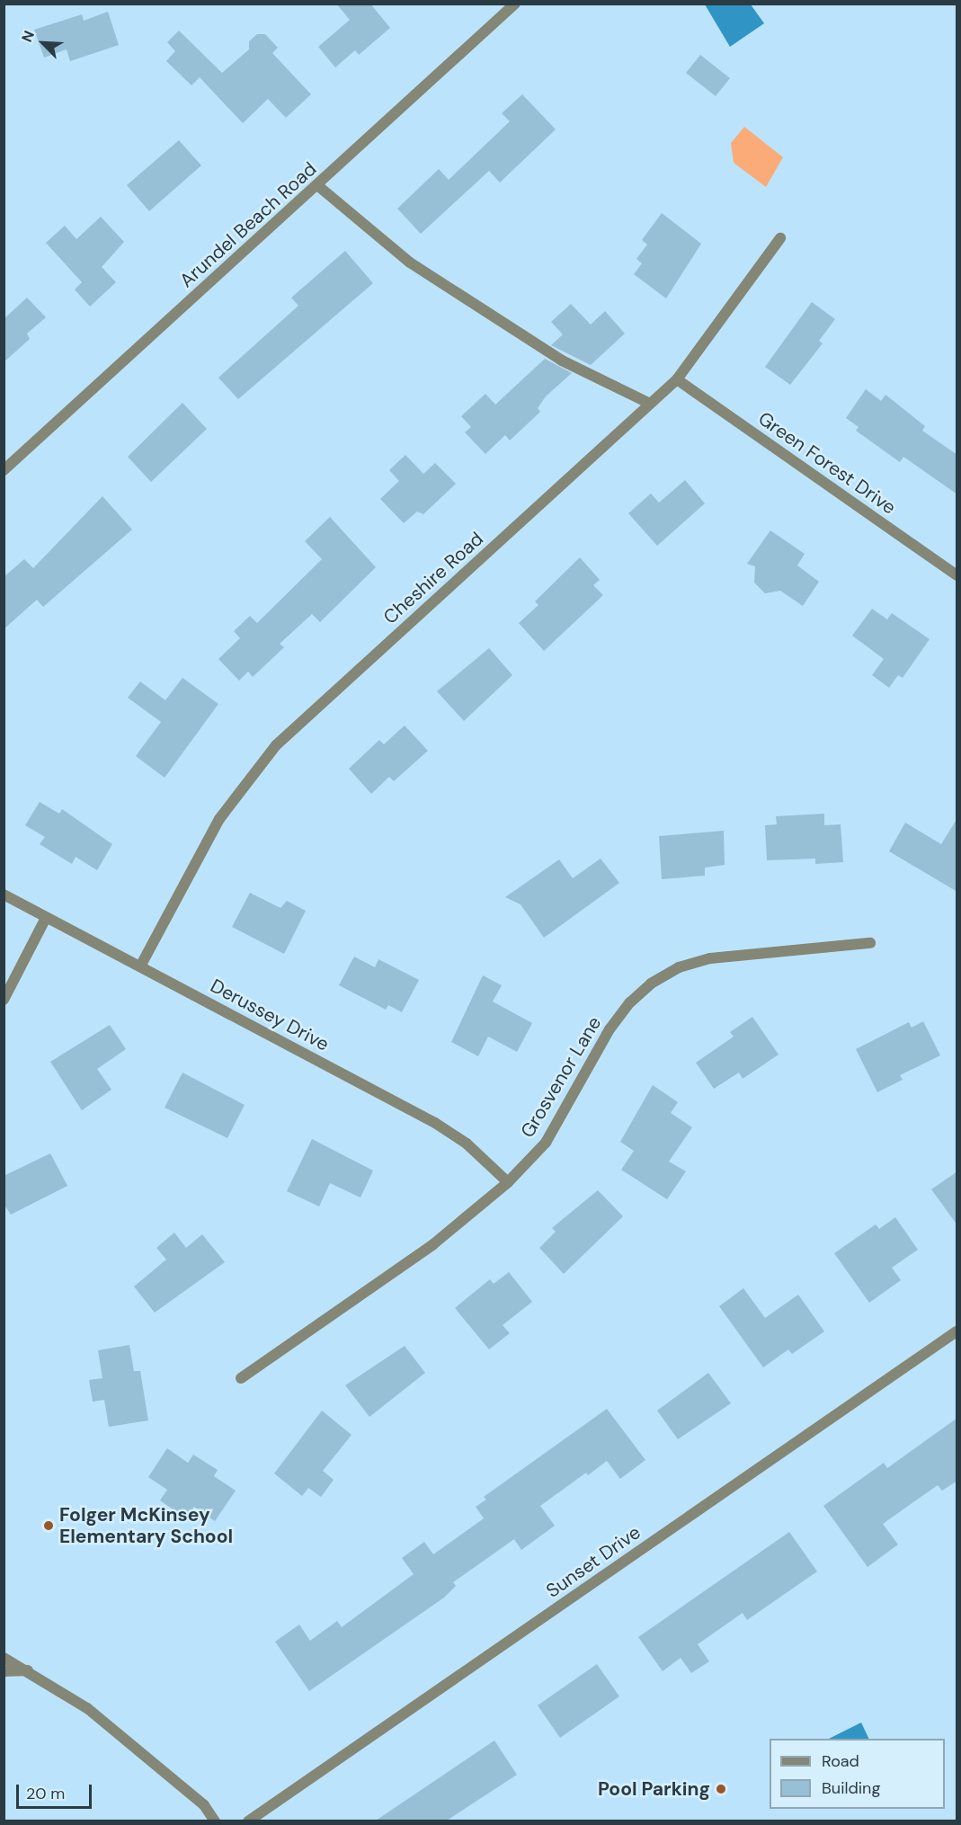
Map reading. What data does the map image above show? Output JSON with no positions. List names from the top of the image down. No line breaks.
{"streets":{"street":["Arundel Beach Road","Green Forest Drive","Cheshire Road","Derussey Drive","Grosvenor Lane","Sunset Drive"]},"crossings":[["Green Forest Drive","Cheshire Road"],["Cheshire Road","Derussey Drive"],["Derussey Drive","Grosvenor Lane"]],"places":["Folger McKinsey Elementary School","Pool Parking"],"legend":["Road","Building"],"scale_bar":"20 m","north":"top left"}
